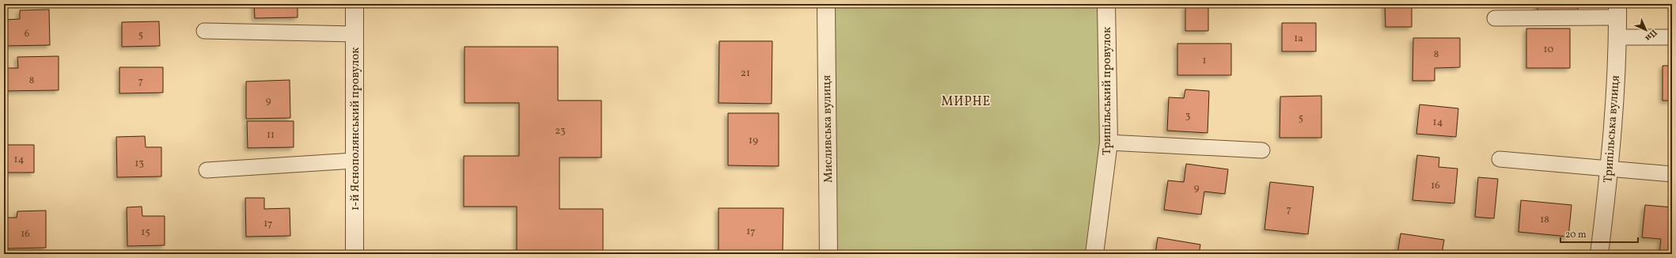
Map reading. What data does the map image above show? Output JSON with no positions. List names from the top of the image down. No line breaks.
{"streets":{"street":["Трипільський провулок","1-й Яснополянський провулок","Мисливська вулиця","Трипільська вулиця"]},"districts":["МИРНЕ"],"house_numbers":["6","5","1а","10","8","1","21","8","7","9","3","5","14","23","11","19","14","13","16","9","7","18","17","17","15","16"],"scale_bar":"20 m","north":"bottom right"}
